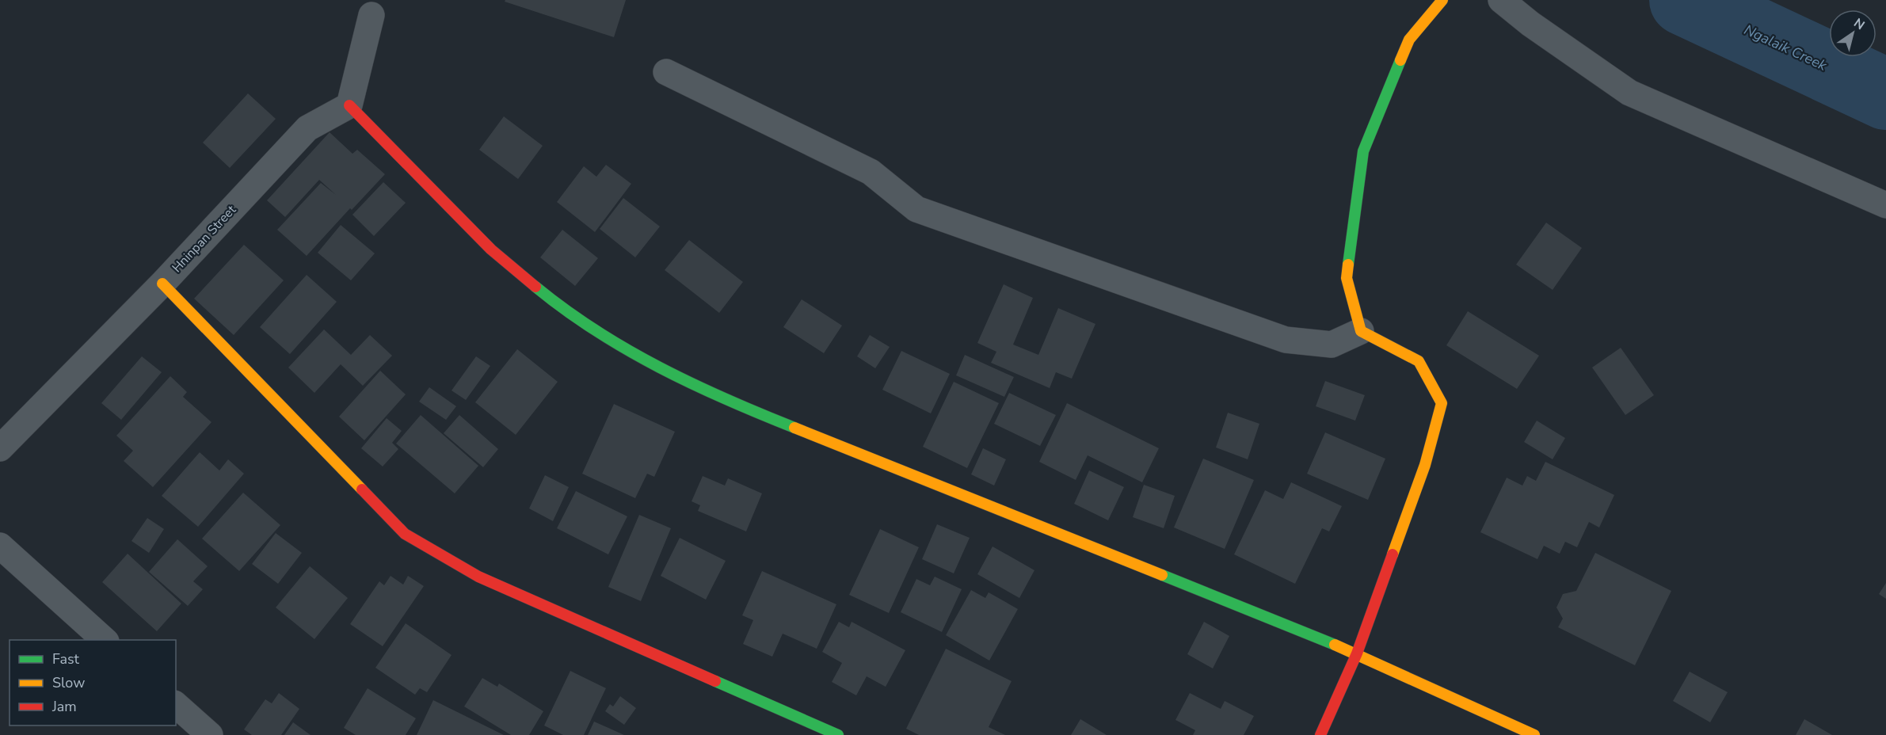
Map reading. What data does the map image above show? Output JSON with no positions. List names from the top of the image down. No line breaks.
{"streets":{"street":["Hninpan Street"]},"water":["Ngalaik Creek"],"legend":["Fast","Slow","Jam"],"north":"top right"}
